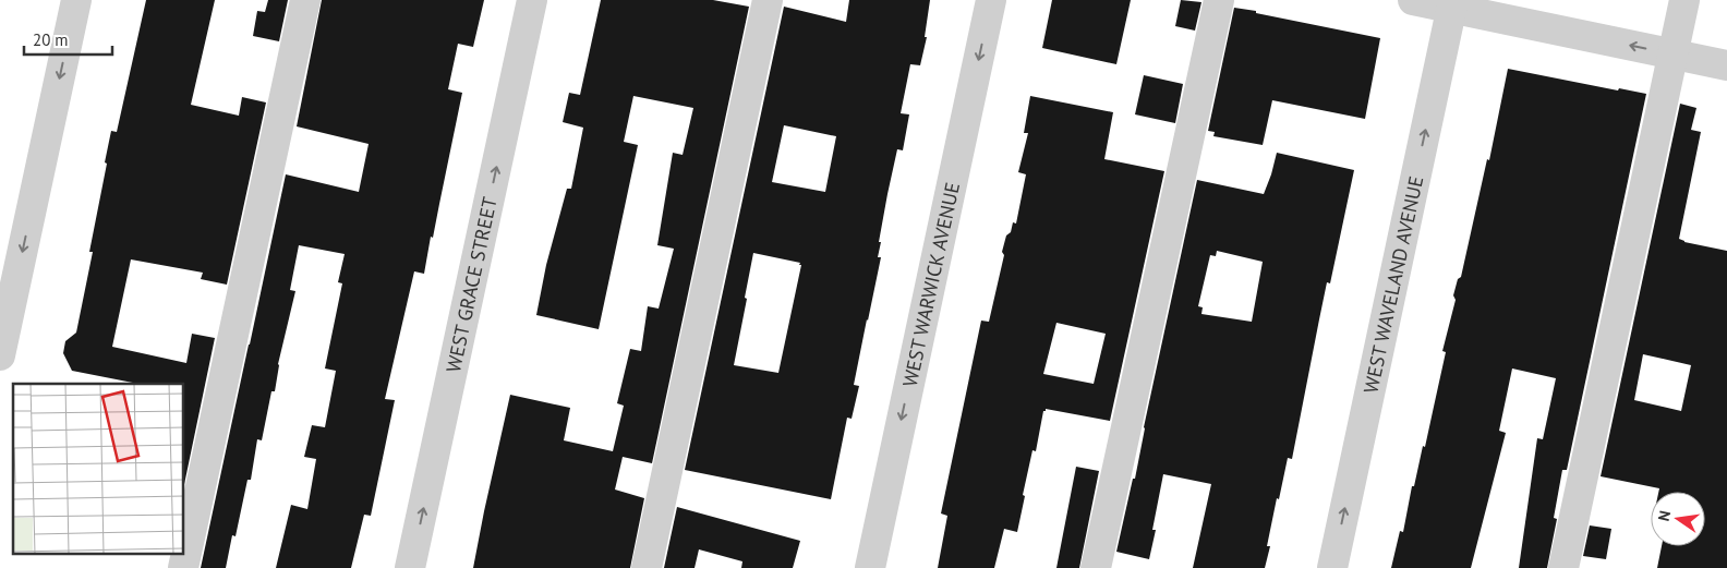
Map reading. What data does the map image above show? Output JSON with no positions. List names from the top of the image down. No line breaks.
{"streets":{"street":["WEST GRACE STREET","WEST WARWICK AVENUE","WEST WAVELAND AVENUE"]},"scale_bar":"20 m","north":"left"}
